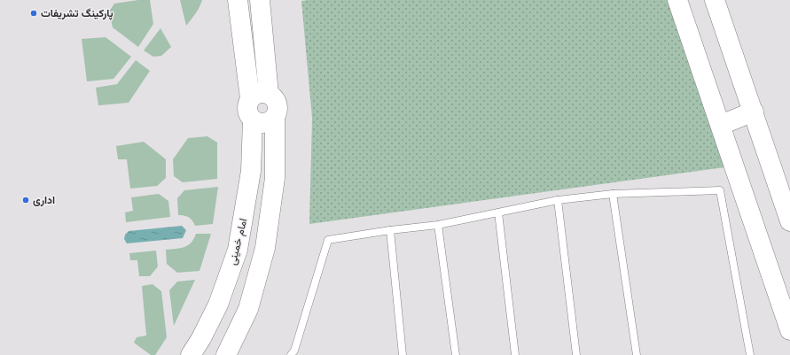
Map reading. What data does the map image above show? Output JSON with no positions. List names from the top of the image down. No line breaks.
{"streets":{"street":["امام خمینی"]},"places":["پارکینگ تشریفات","اداری"]}
